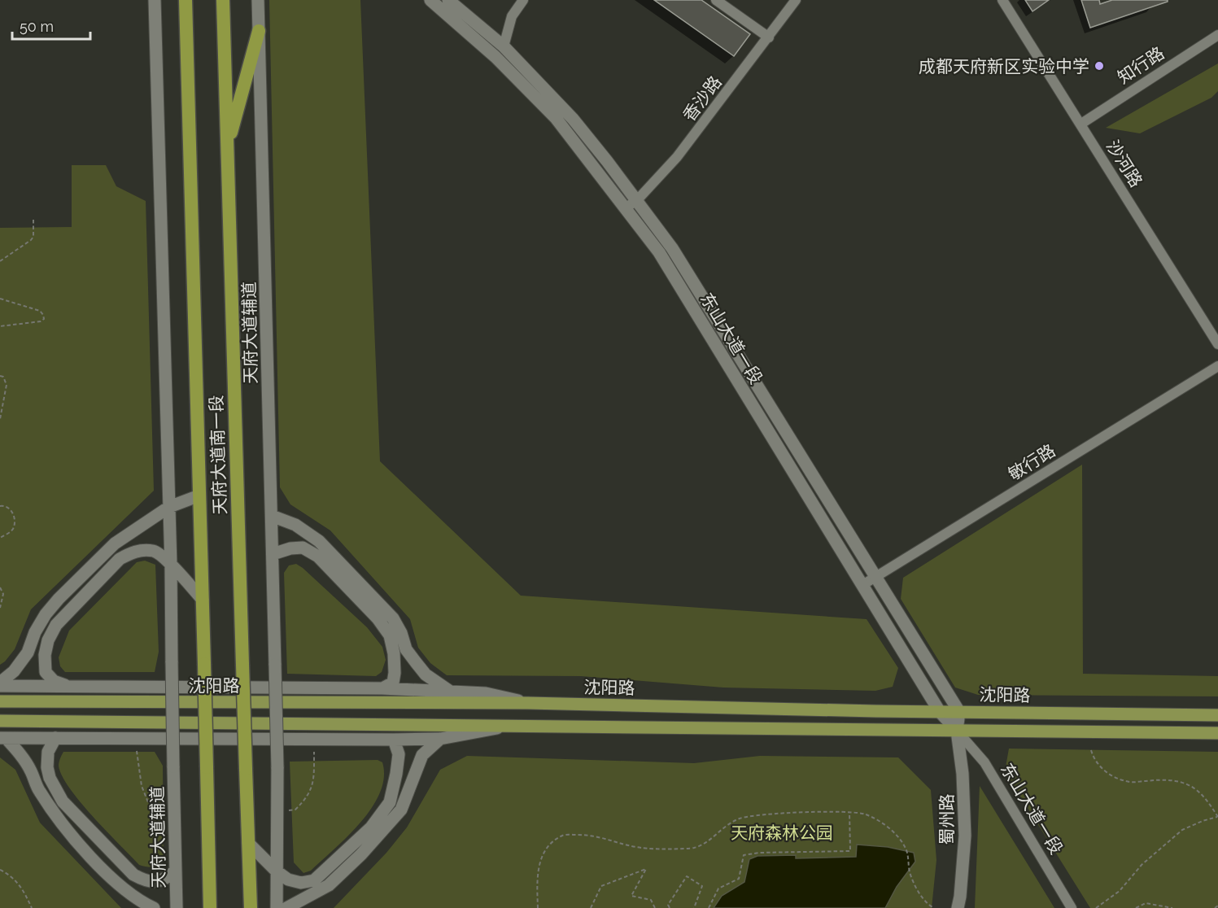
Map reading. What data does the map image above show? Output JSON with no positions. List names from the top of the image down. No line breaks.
{"streets":{"highway":["天府大道南一段"],"main road":["沈阳路"],"street":["知行路","香沙路","沙河路","天府大道辅道","东山大道一段","敏行路","蜀州路"]},"crossings":[["知行路","沙河路"],["香沙路","东山大道一段"],["东山大道一段","敏行路"],["东山大道一段","沈阳路"],["东山大道一段","蜀州路"],["沈阳路","蜀州路"]],"parks":["天府森林公园"],"places":["成都天府新区实验中学"],"scale_bar":"50 m"}
